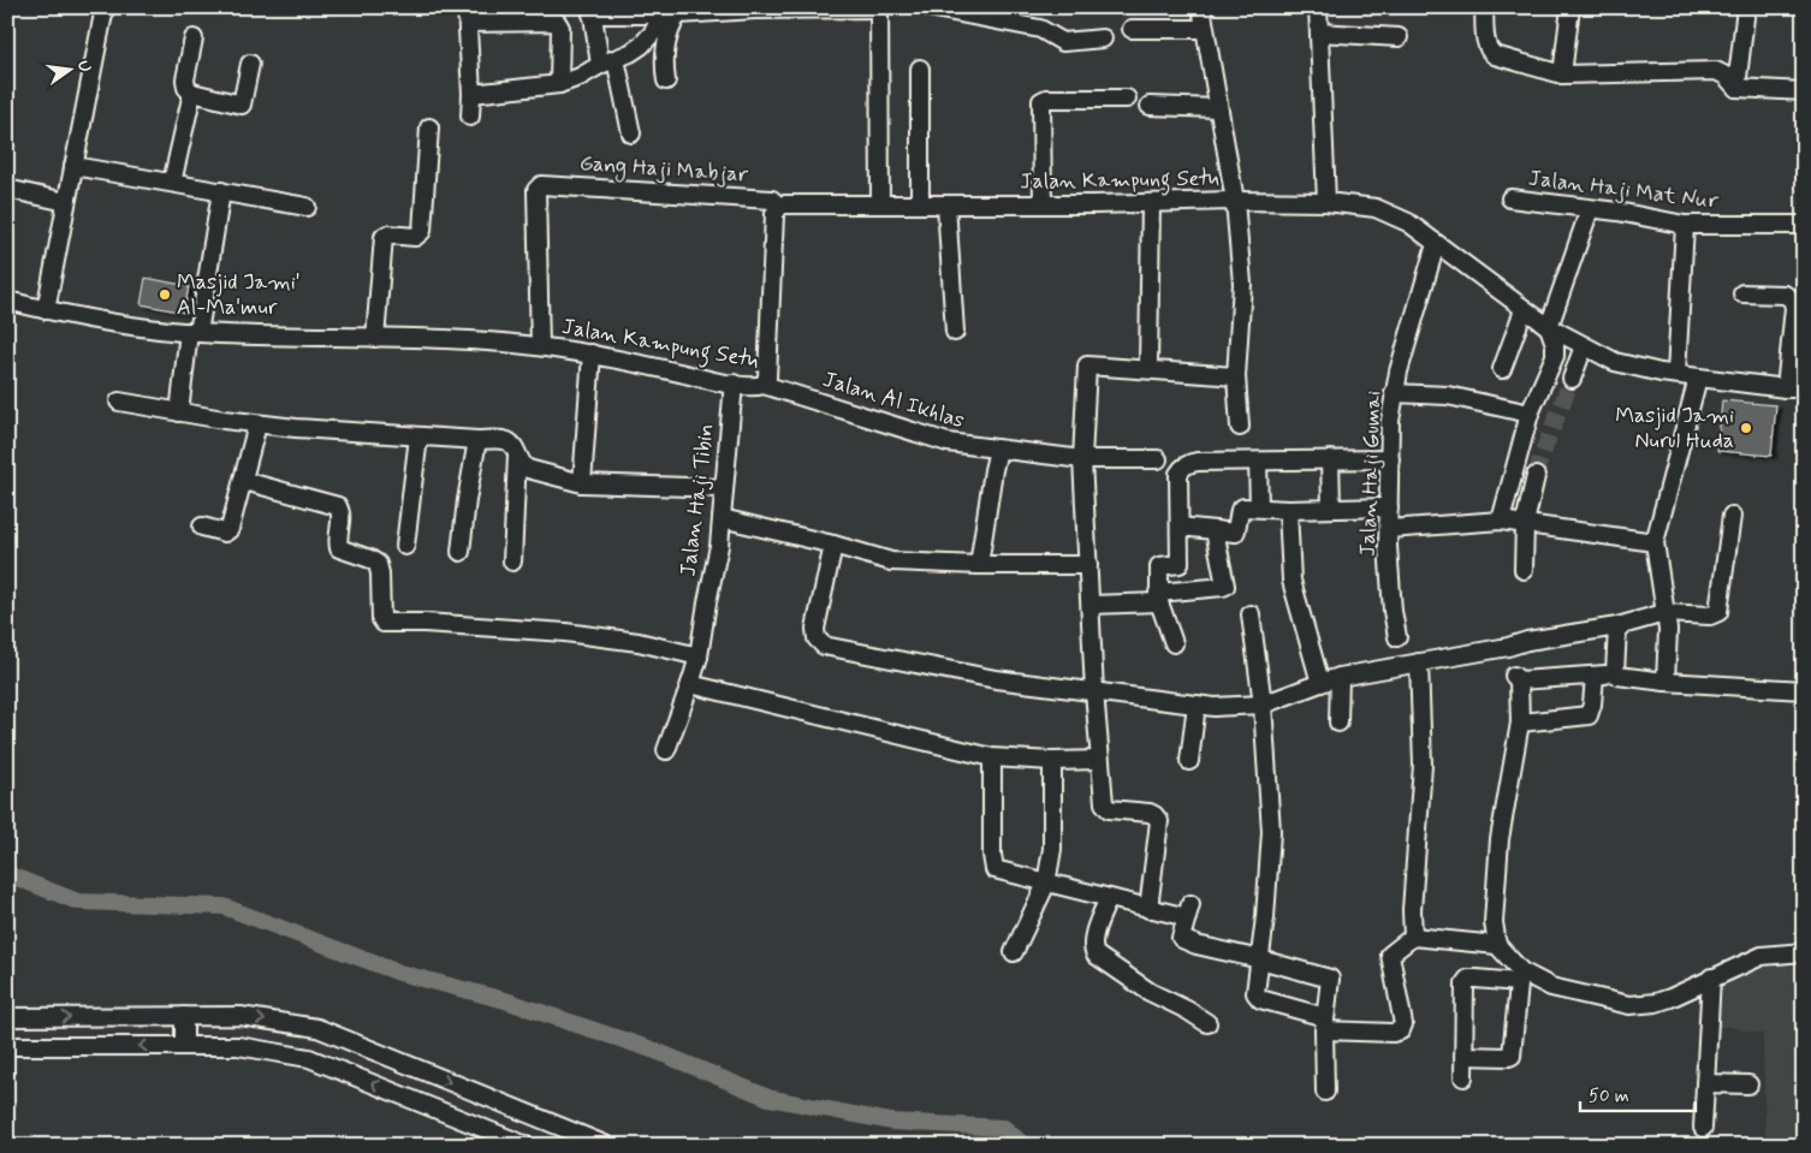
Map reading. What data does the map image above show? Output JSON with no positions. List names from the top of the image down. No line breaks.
{"streets":{"street":["Gang Haji Mabjar","Jalan Kampung Setu","Jalan Haji Mat Nur","Jalan Al Ikhlas","Jalan Haji Gumai","Jalan Haji Tibin"]},"crossings":[["Gang Haji Mabjar","Jalan Kampung Setu"],["Jalan Kampung Setu","Jalan Al Ikhlas"],["Jalan Kampung Setu","Jalan Haji Tibin"]],"places":["Masjid Jami' Al-Ma'mur","Masjid Jami Nurul Huda"],"scale_bar":"50 m","north":"right"}
